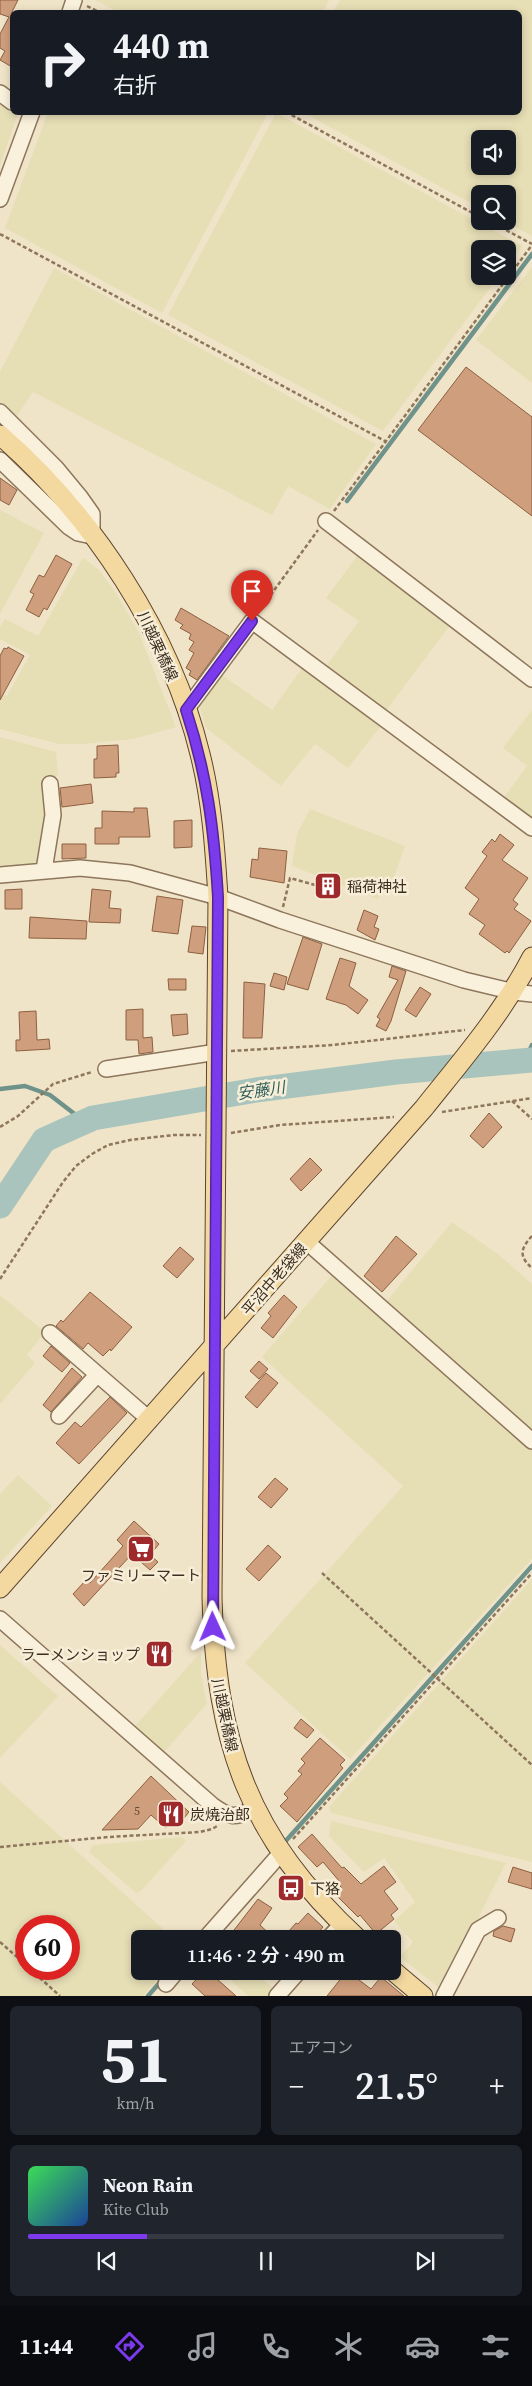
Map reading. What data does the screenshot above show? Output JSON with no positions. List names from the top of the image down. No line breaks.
{"streets":{"main road":["川越栗橋線","平沼中老袋線"]},"crossings":[["川越栗橋線","平沼中老袋線"]],"water":["安藤川"],"places":{"building":["稲荷神社"],"supermarket":["ファミリーマート"],"restaurant":["ラーメンショップ","炭焼治郎"],"bus stop":["下狢"]},"house_numbers":["5"],"page":{"turn":["440 m","右折"],"limit":"60","trip":"11:46 · 2 分 · 490 m","tile":[["51","km/h"],"エアコン"],"heat":["−","21.5°","+"],"song":["Neon Rain","Kite Club"],"tabs":"11:44"}}
